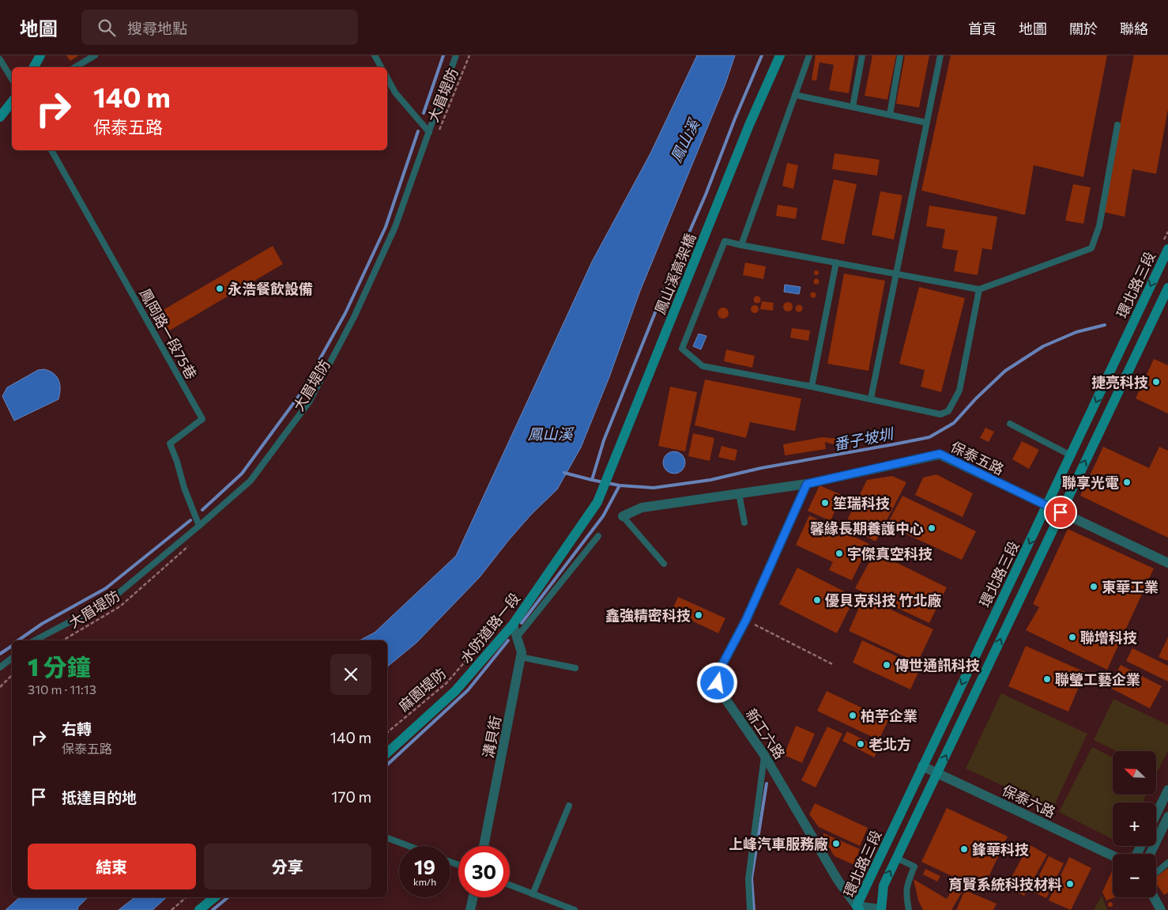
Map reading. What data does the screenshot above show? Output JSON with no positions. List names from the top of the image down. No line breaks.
{"streets":{"street":["鳳山溪高架橋","環北路三段","保泰五路","水防道路一段","新工六路","溝貝街","保泰六路"],"lane":["鳳岡路一段75巷"],"path":["大眉堤防","麻園堤防"]},"crossings":[["鳳山溪高架橋","水防道路一段"],["環北路三段","保泰五路"],["環北路三段","新工六路"],["環北路三段","保泰六路"],["保泰五路","新工六路"],["水防道路一段","溝貝街"]],"water":["鳳山溪","番子坡圳"],"places":["永浩餐飲設備","捷亮科技","聯享光電","笙瑞科技","馨緣長期養護中心","宇傑真空科技","東華工業","優貝克科技 竹北廠","鑫強精密科技","聯增科技","傳世通訊科技","聯瑩工藝企業","柏芋企業","老北方","上峰汽車服務廠","鋒華科技","育賢系統科技材料"],"north":"top left","page":{"header":"地圖","search":"搜尋地點","nav":["首頁","地圖","關於","聯絡"],"turn":["140 m","保泰五路"],"heading":["1 分鐘","310 m · 11:13"],"list":[{"name":"右轉","note":"保泰五路","value":"140 m"},{"name":"抵達目的地","value":"170 m"}],"map_buttons":["+","−"],"buttons":["結束","分享"],"speed":"19 km/h","limit":"30"}}
